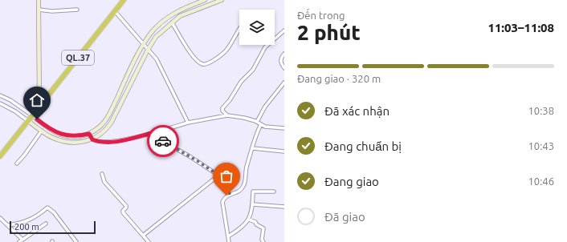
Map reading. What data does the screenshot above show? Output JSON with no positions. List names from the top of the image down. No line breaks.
{"streets":{"highway":["QL.37"]},"scale_bar":"200 m","page":{"heading":["2 phút","Đến trong","11:03–11:08"],"bar":"Đang giao · 320 m","list":[["Đã xác nhận","10:38"],["Đang chuẩn bị","10:43"],["Đang giao","10:46"],"Đã giao"],"scale":"200 m"}}
